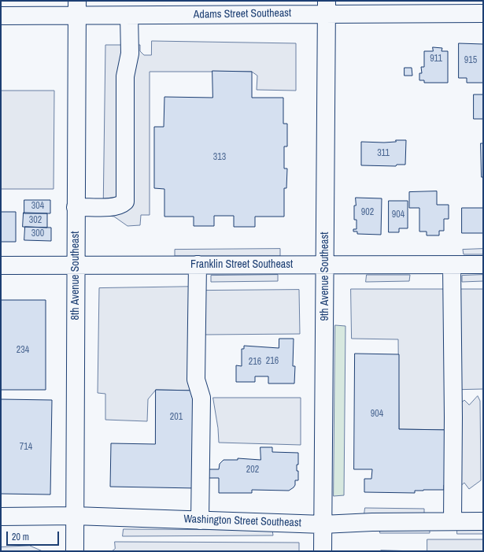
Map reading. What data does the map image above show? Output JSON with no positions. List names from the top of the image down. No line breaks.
{"streets":{"street":["Adams Street Southeast","Franklin Street Southeast","8th Avenue Southeast","9th Avenue Southeast","Washington Street Southeast"]},"crossings":[["Adams Street Southeast","8th Avenue Southeast"],["Adams Street Southeast","9th Avenue Southeast"],["Franklin Street Southeast","8th Avenue Southeast"],["Franklin Street Southeast","9th Avenue Southeast"],["8th Avenue Southeast","Washington Street Southeast"],["9th Avenue Southeast","Washington Street Southeast"]],"house_numbers":["911","915","311","313","304","902","904","302","300","234","216","216","904","201","714","202"],"scale_bar":"20 m"}
